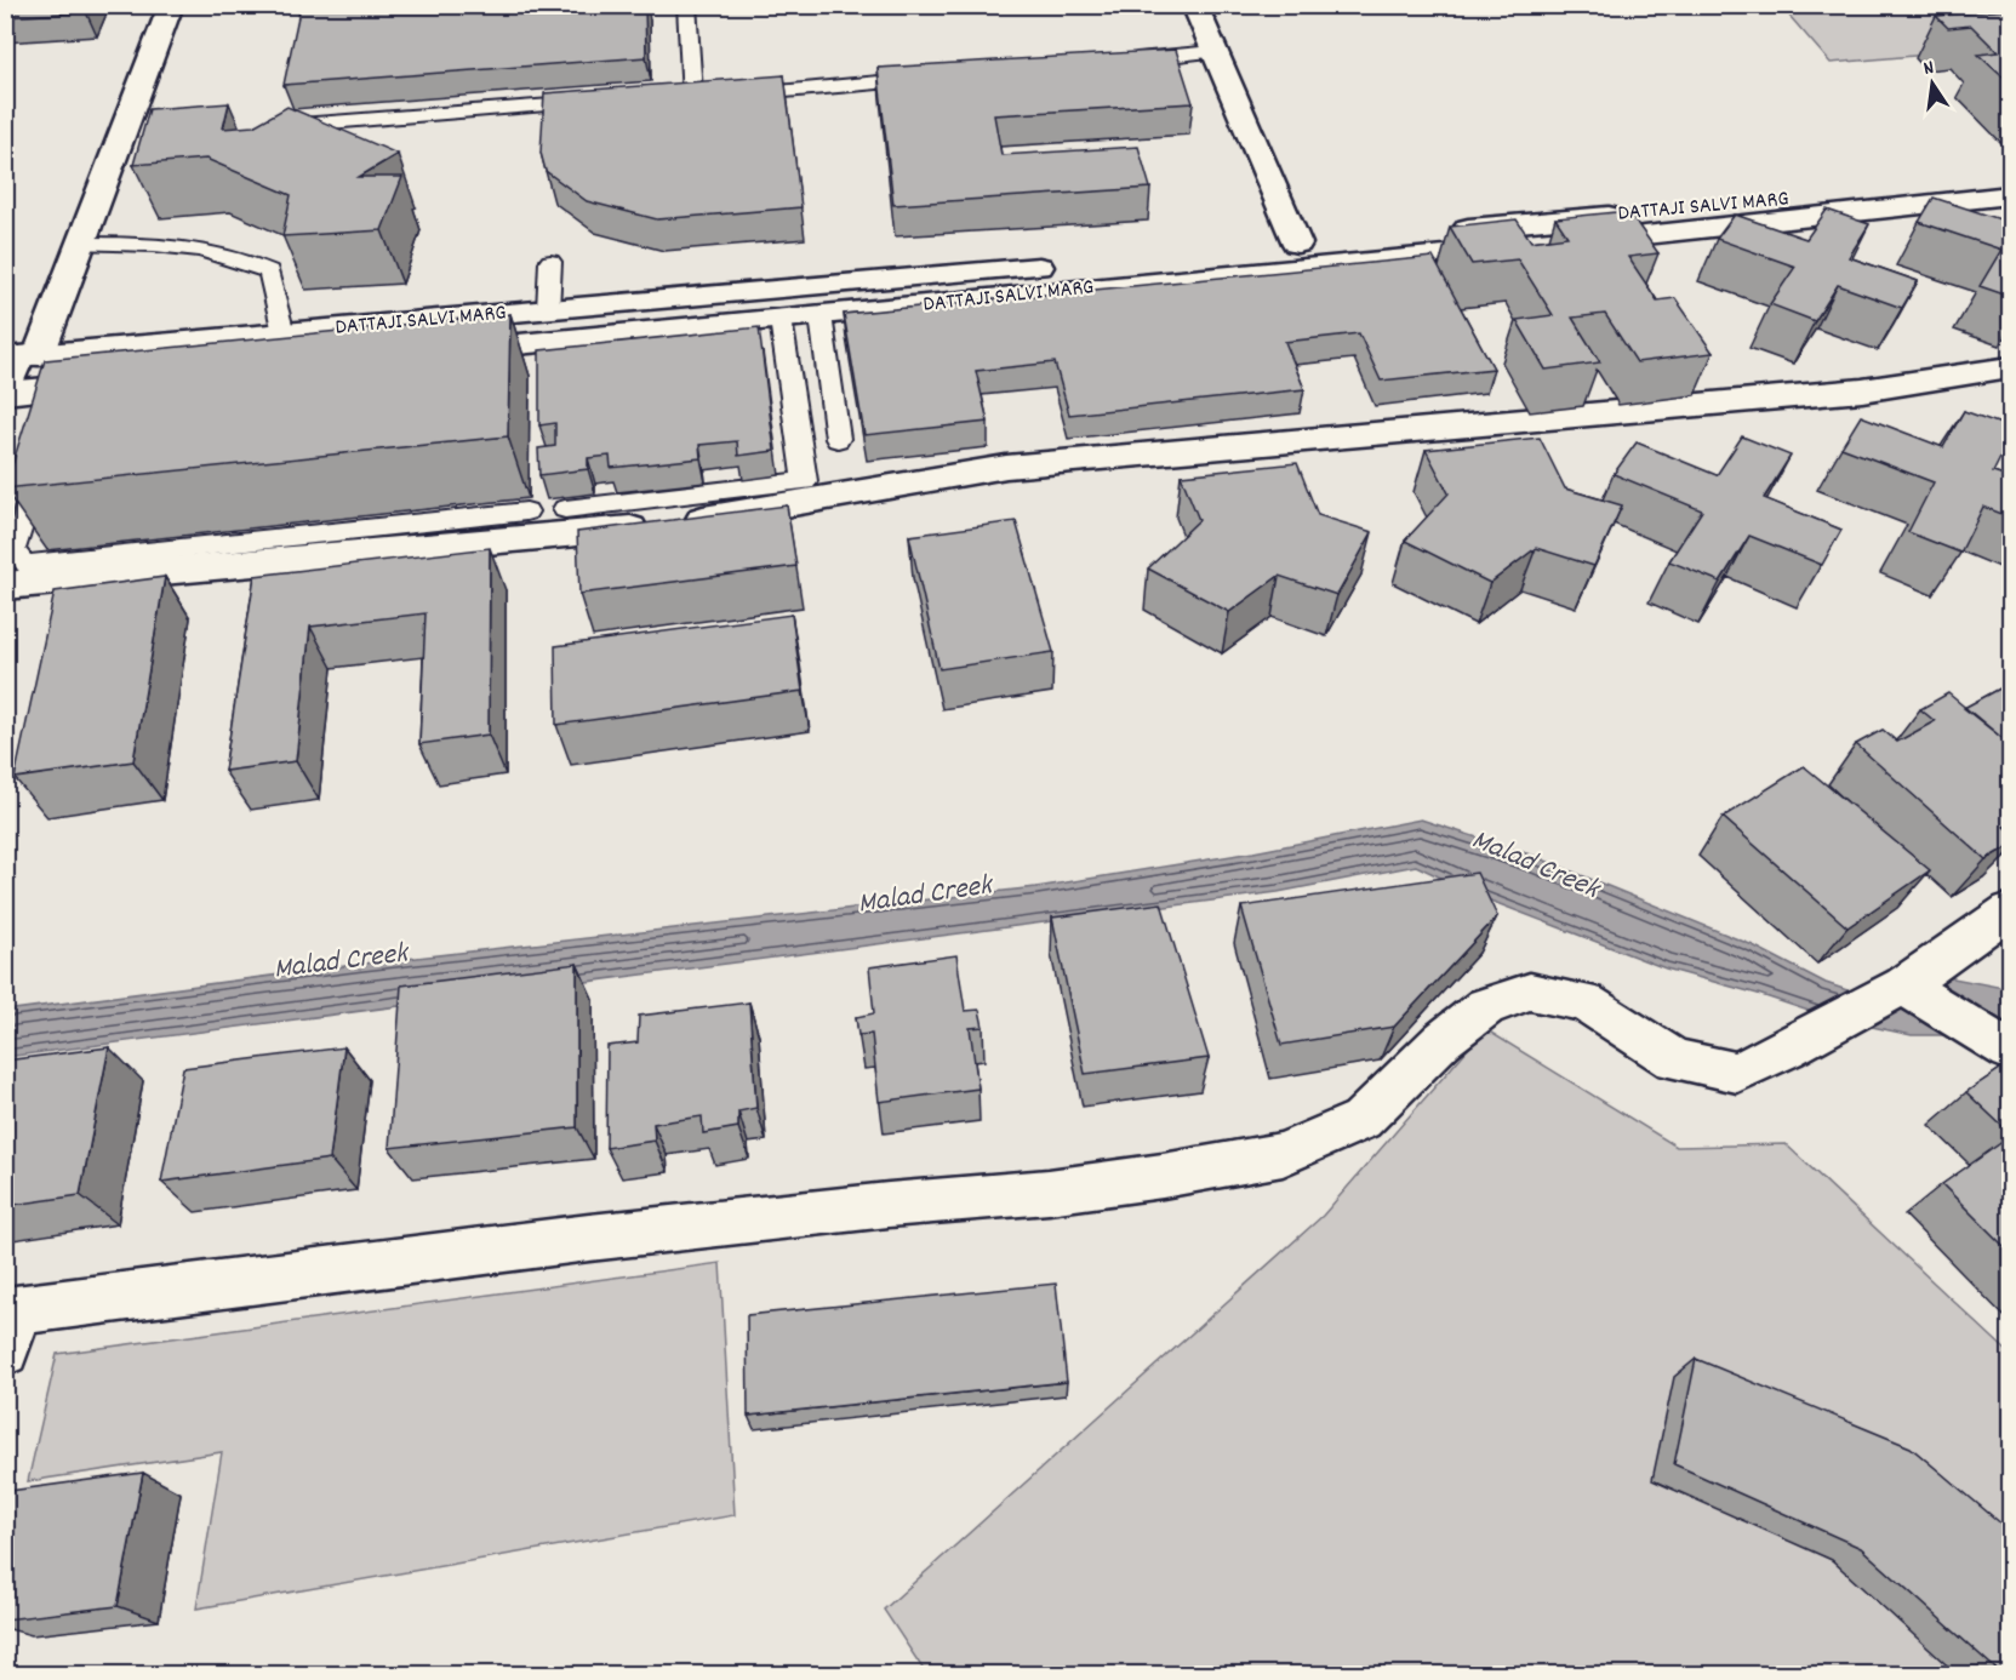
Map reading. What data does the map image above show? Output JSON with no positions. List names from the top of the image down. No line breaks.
{"streets":{"street":["DATTAJI SALVI MARG"]},"water":["Malad Creek"],"north":"top"}
